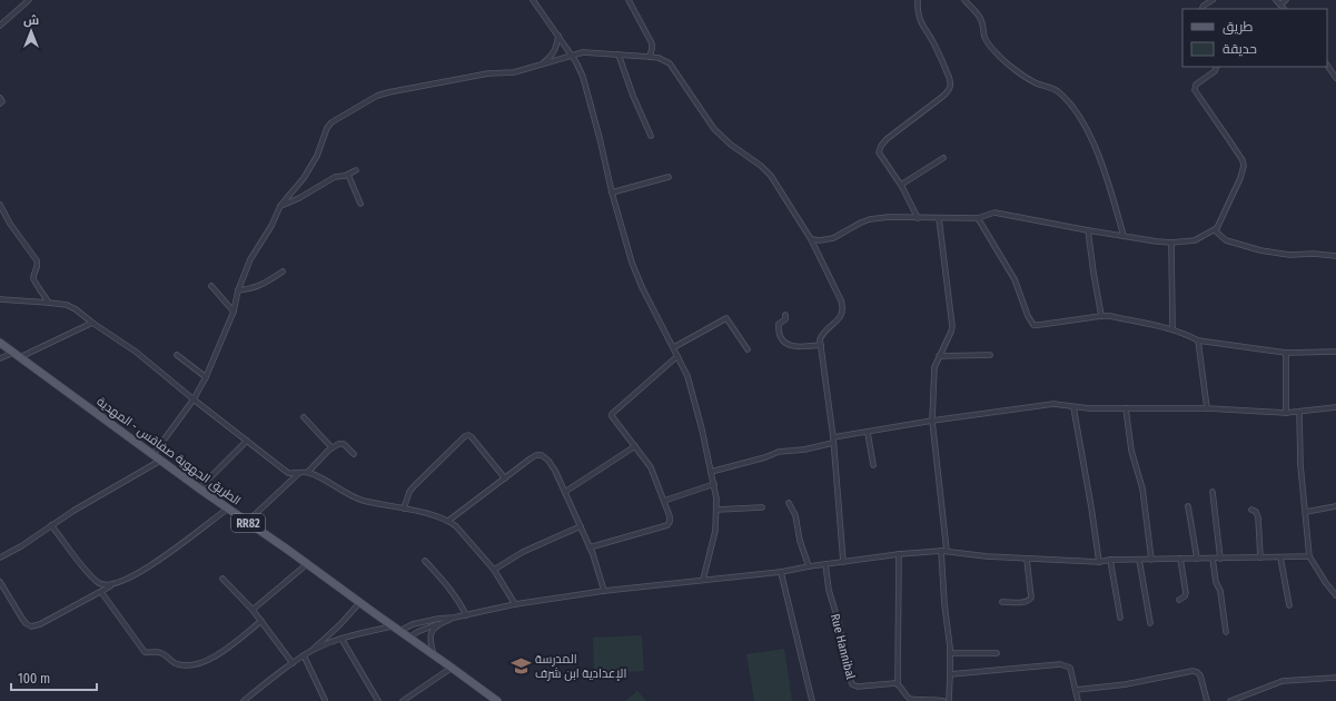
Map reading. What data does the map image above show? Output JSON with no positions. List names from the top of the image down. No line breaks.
{"streets":{"main road":["الطريق الجهوية صفاقس - المهدية","RR82"],"street":["Rue Hannibal"]},"places":{"school or university":["المدرسة الإعدادية ابن شرف"]},"legend":["طريق","حديقة"],"scale_bar":"100 m","north":"top"}
